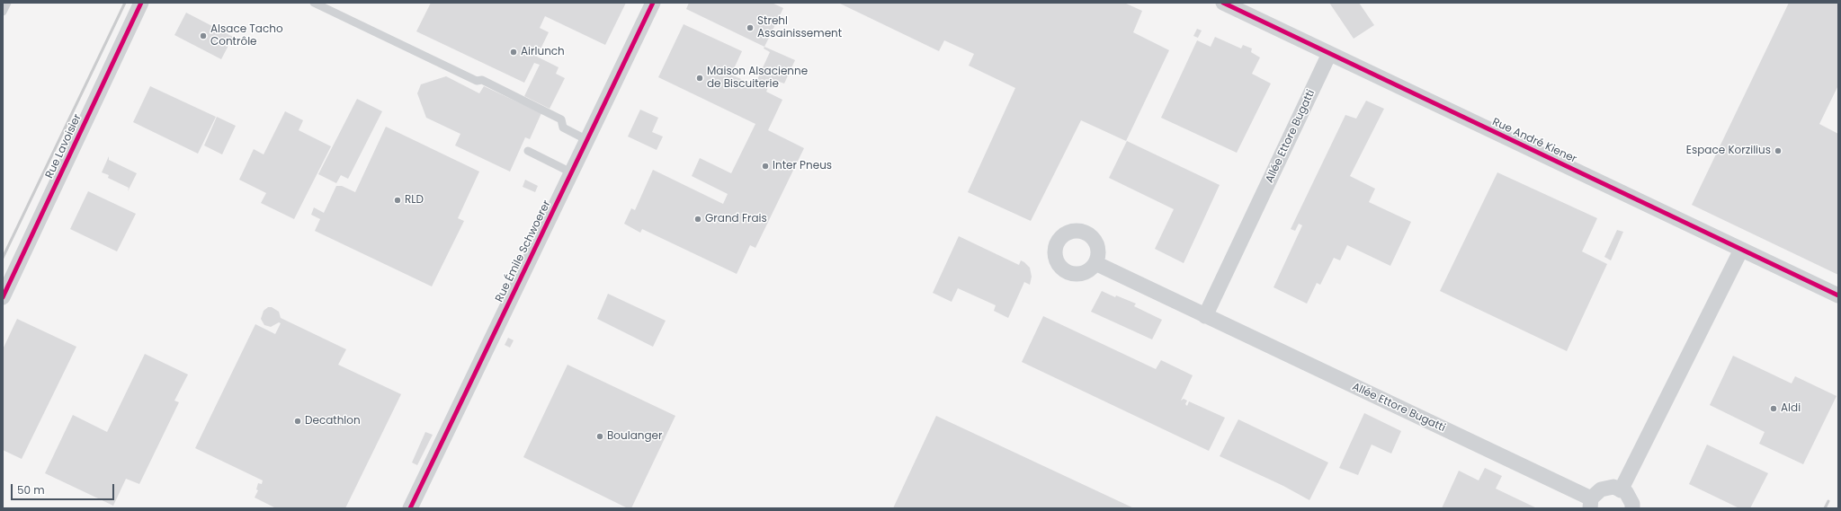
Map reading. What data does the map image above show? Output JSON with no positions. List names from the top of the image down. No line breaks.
{"streets":{"street":["Allée Ettore Bugatti","Rue André Kiener","Rue Lavoisier","Rue Émile Schwoerer"]},"crossings":[["Allée Ettore Bugatti","Rue André Kiener"]],"places":["Strehl Assainissement","Alsace Tacho Contrôle","Airlunch","Maison Alsacienne de Biscuiterie","Espace Korzilius","Inter Pneus","RLD","Grand Frais","Aldi","Decathlon","Boulanger"],"scale_bar":"50 m"}
